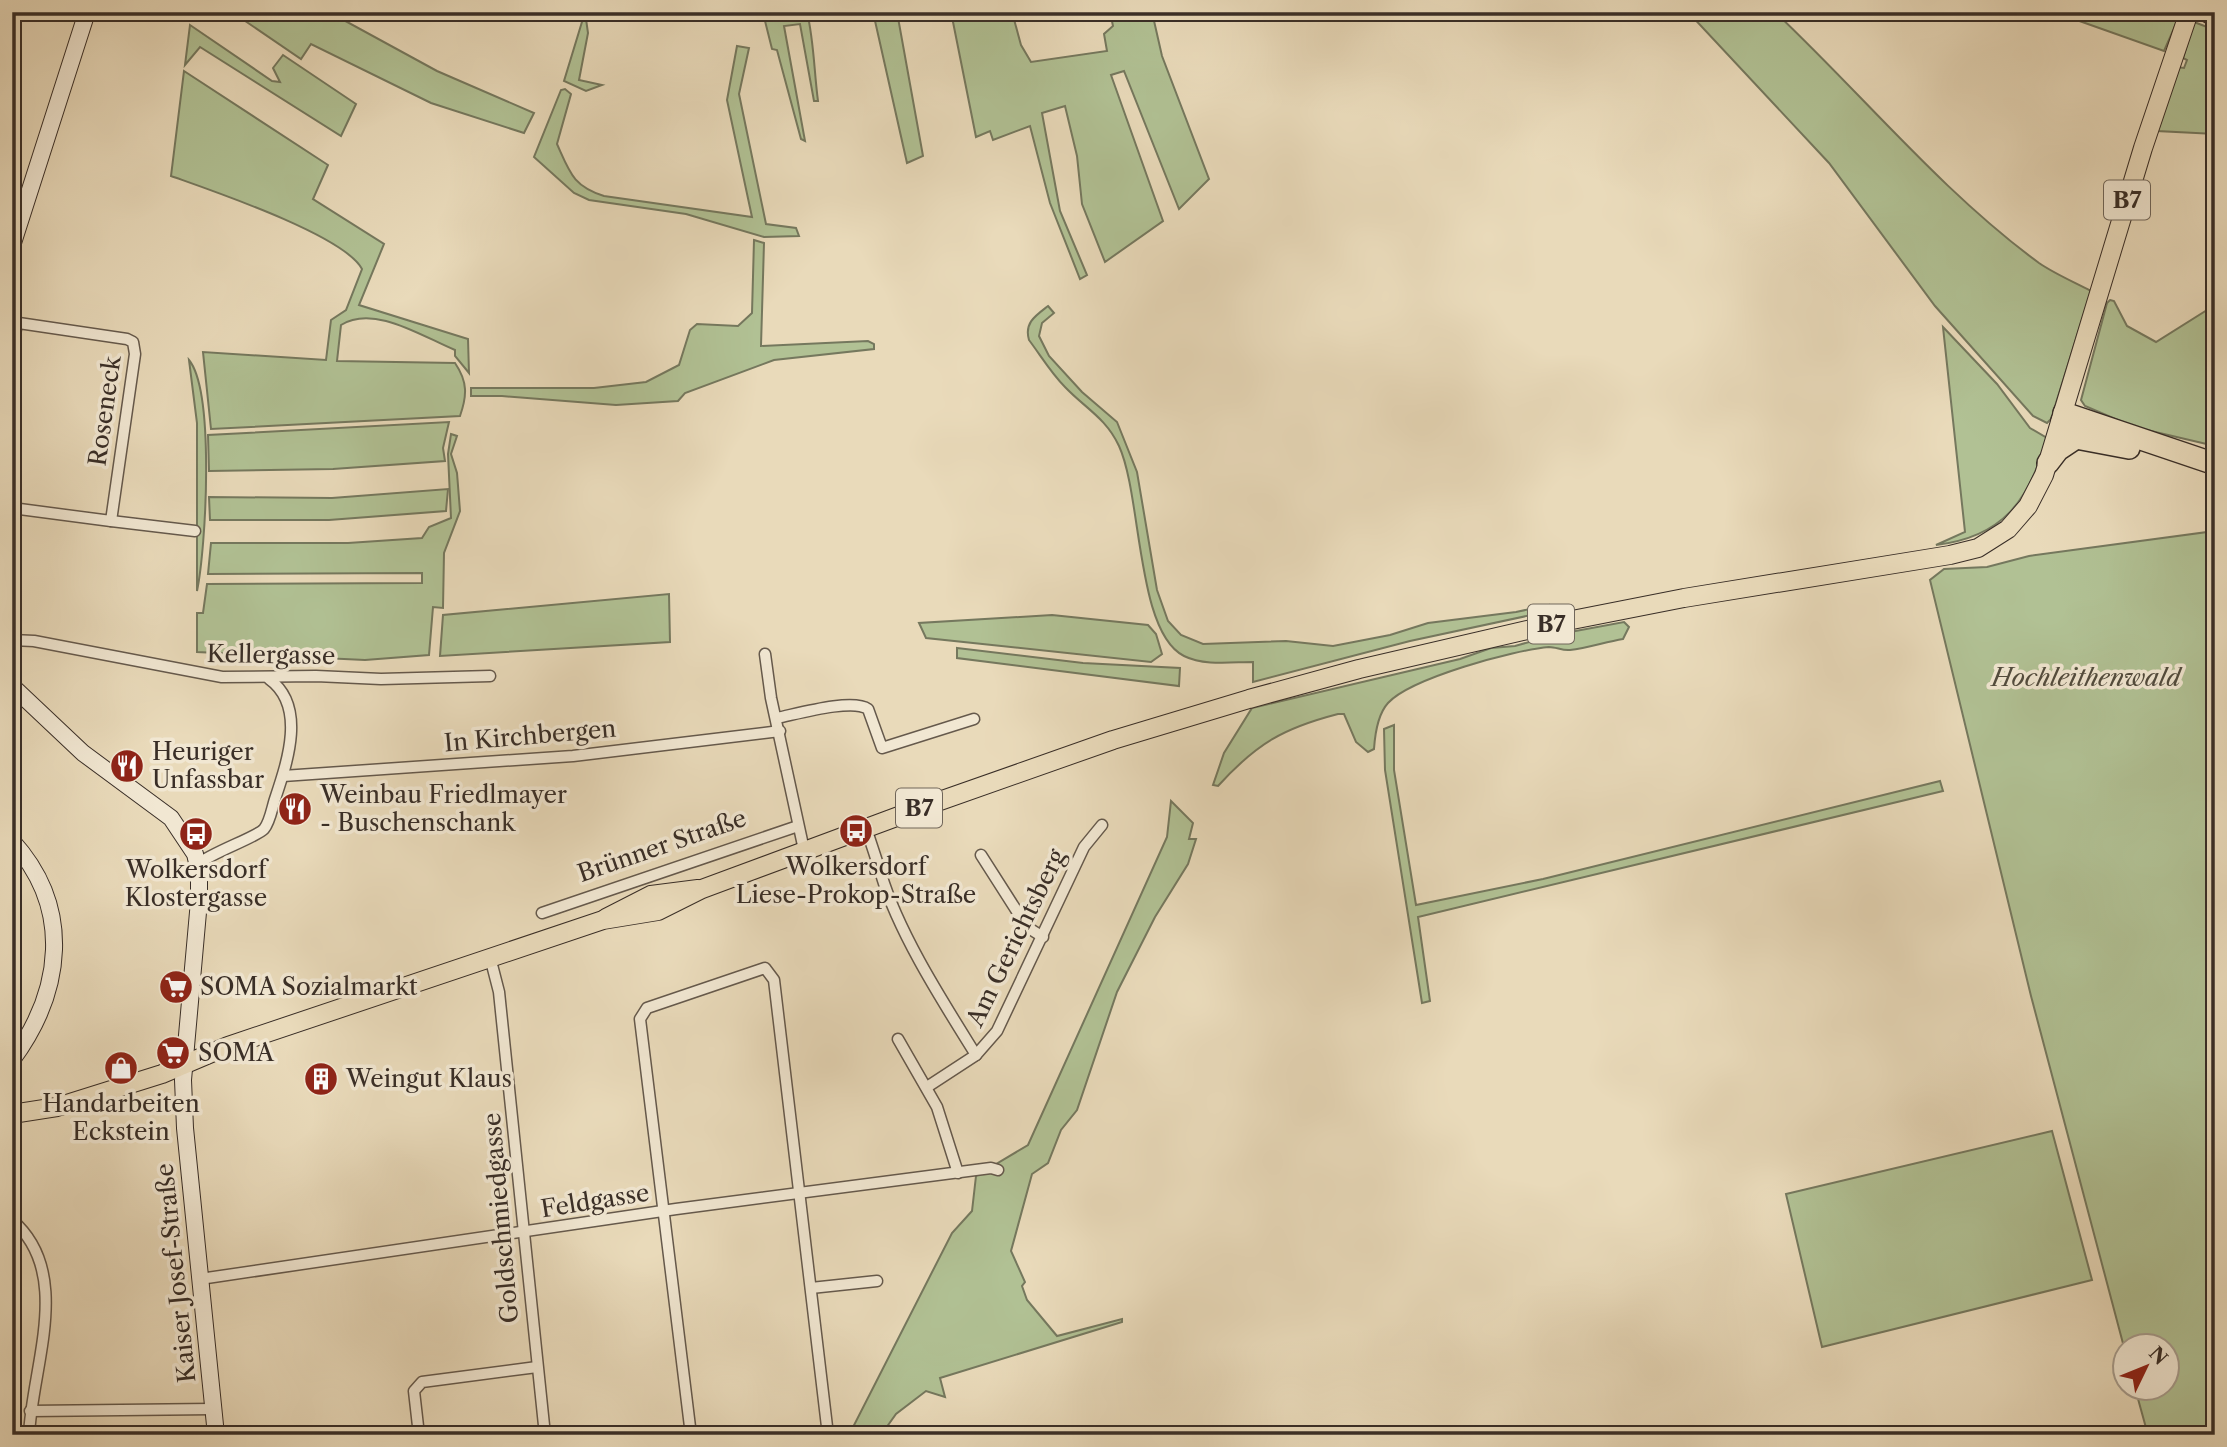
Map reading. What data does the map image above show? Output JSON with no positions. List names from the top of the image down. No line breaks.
{"streets":{"main road":["B7","Brünner Straße"],"street":["Roseneck","Kellergasse","In Kirchbergen","Am Gerichtsberg","Feldgasse","Goldschmiedgasse","Kaiser Josef-Straße"]},"crossings":[["B7","Brünner Straße"],["Brünner Straße","Goldschmiedgasse"],["Brünner Straße","Kaiser Josef-Straße"],["Feldgasse","Goldschmiedgasse"],["Feldgasse","Kaiser Josef-Straße"]],"parks":["Hochleithenwald"],"places":{"restaurant":["Heuriger Unfassbar","Weinbau Friedlmayer - Buschenschank"],"bus stop":["Wolkersdorf Liese-Prokop-Straße","Wolkersdorf Klostergasse"],"supermarket":["SOMA Sozialmarkt","SOMA"],"shop":["Handarbeiten Eckstein"],"building":["Weingut Klaus"]},"north":"top right"}
